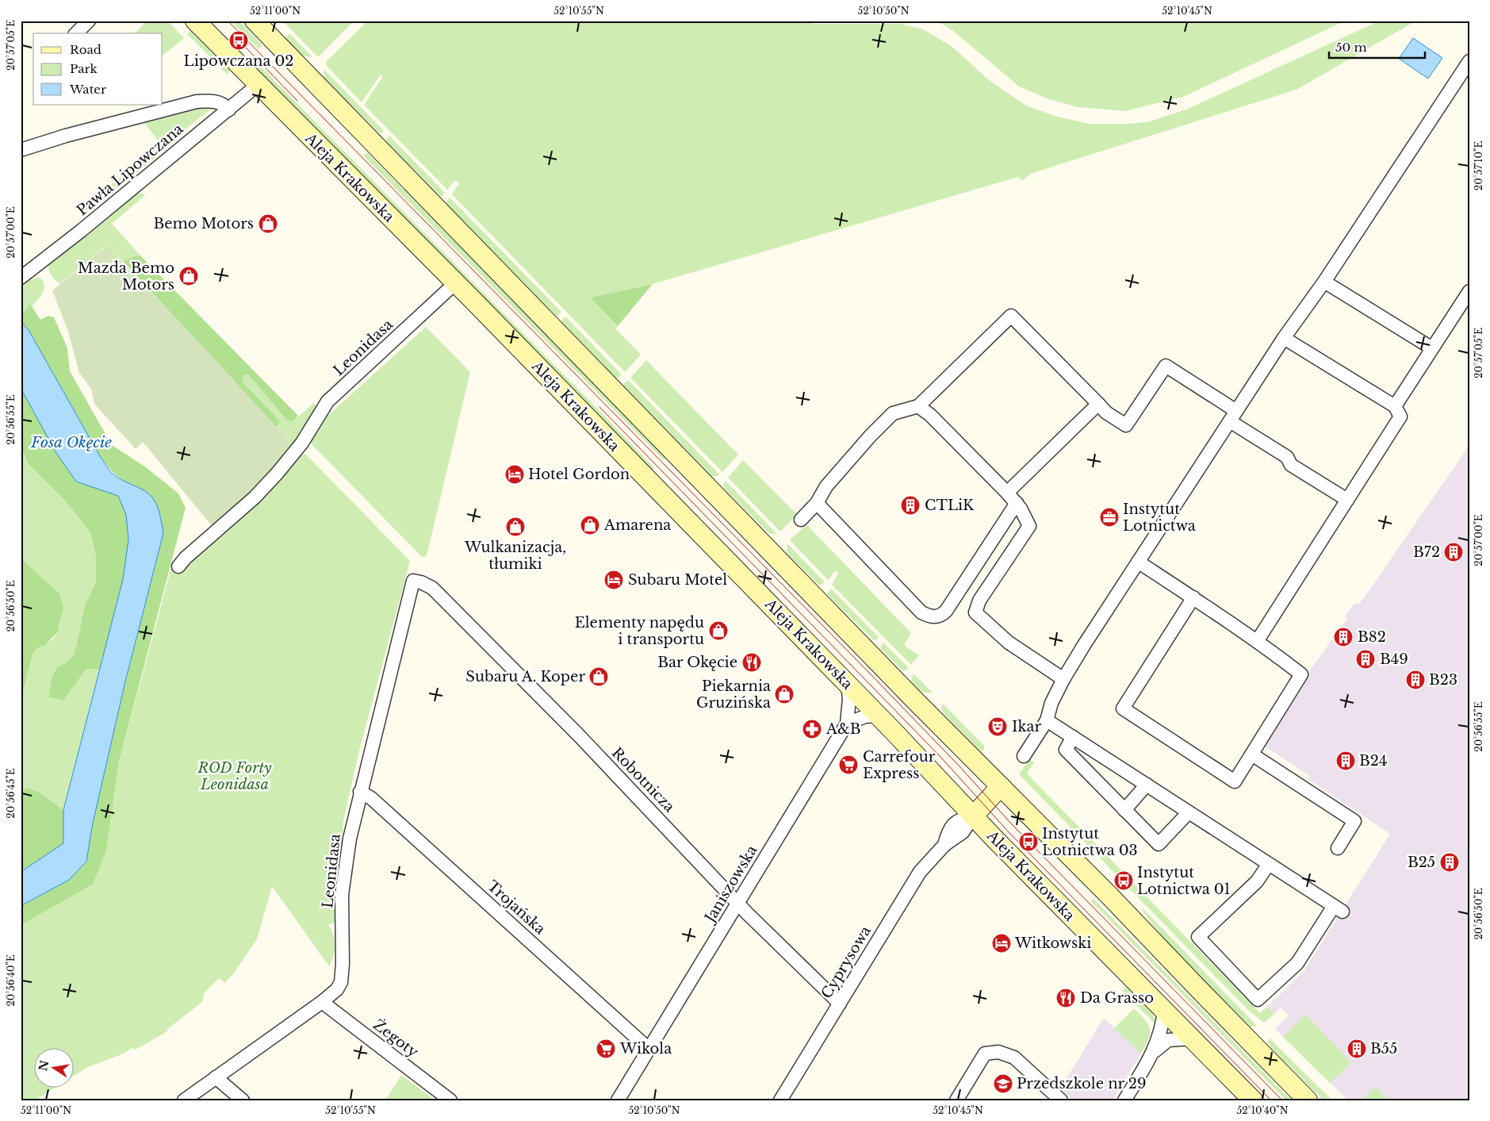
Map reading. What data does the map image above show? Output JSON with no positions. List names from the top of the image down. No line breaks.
{"streets":{"main road":["Aleja Krakowska"],"street":["Pawła Lipowczana","Leonidasa","Robotnicza","Janiszowska","Trojańska","Cyprysowa","Żegoty"]},"crossings":[["Pawła Lipowczana","Aleja Krakowska"],["Aleja Krakowska","Leonidasa"],["Aleja Krakowska","Janiszowska"],["Aleja Krakowska","Cyprysowa"],["Leonidasa","Robotnicza"],["Leonidasa","Trojańska"],["Leonidasa","Żegoty"],["Robotnicza","Janiszowska"],["Robotnicza","Cyprysowa"],["Janiszowska","Trojańska"]],"water":["Fosa Okęcie"],"parks":["ROD Forty Leonidasa"],"places":{"bus stop":["Lipowczana 02","Instytut Lotnictwa 03","Instytut Lotnictwa 01"],"shop":["Bemo Motors","Mazda Bemo Motors","Amarena","Wulkanizacja, tłumiki","Elementy napędu i transportu","Subaru A. Koper","Piekarnia Gruzińska"],"hotel":["Hotel Gordon","Subaru Motel","Witkowski"],"building":["CTLiK","B72","B82","B49","B23","B24","B25","B55"],"office":["Instytut Lotnictwa"],"restaurant":["Bar Okęcie","Da Grasso"],"theatre":["Ikar"],"pharmacy":["A&B"],"supermarket":["Carrefour Express","Wikola"],"school or university":["Przedszkole nr 29"]},"legend":["Road","Park","Water"],"scale_bar":"50 m","north":"left","coordinates":["52°11'00\"N","52°10'55\"N","52°10'50\"N","52°10'45\"N","20°57'05\"E","20°57'10\"E","20°57'00\"E","20°56'55\"E","20°56'50\"E","20°56'45\"E","20°56'40\"E","52°10'40\"N"]}
